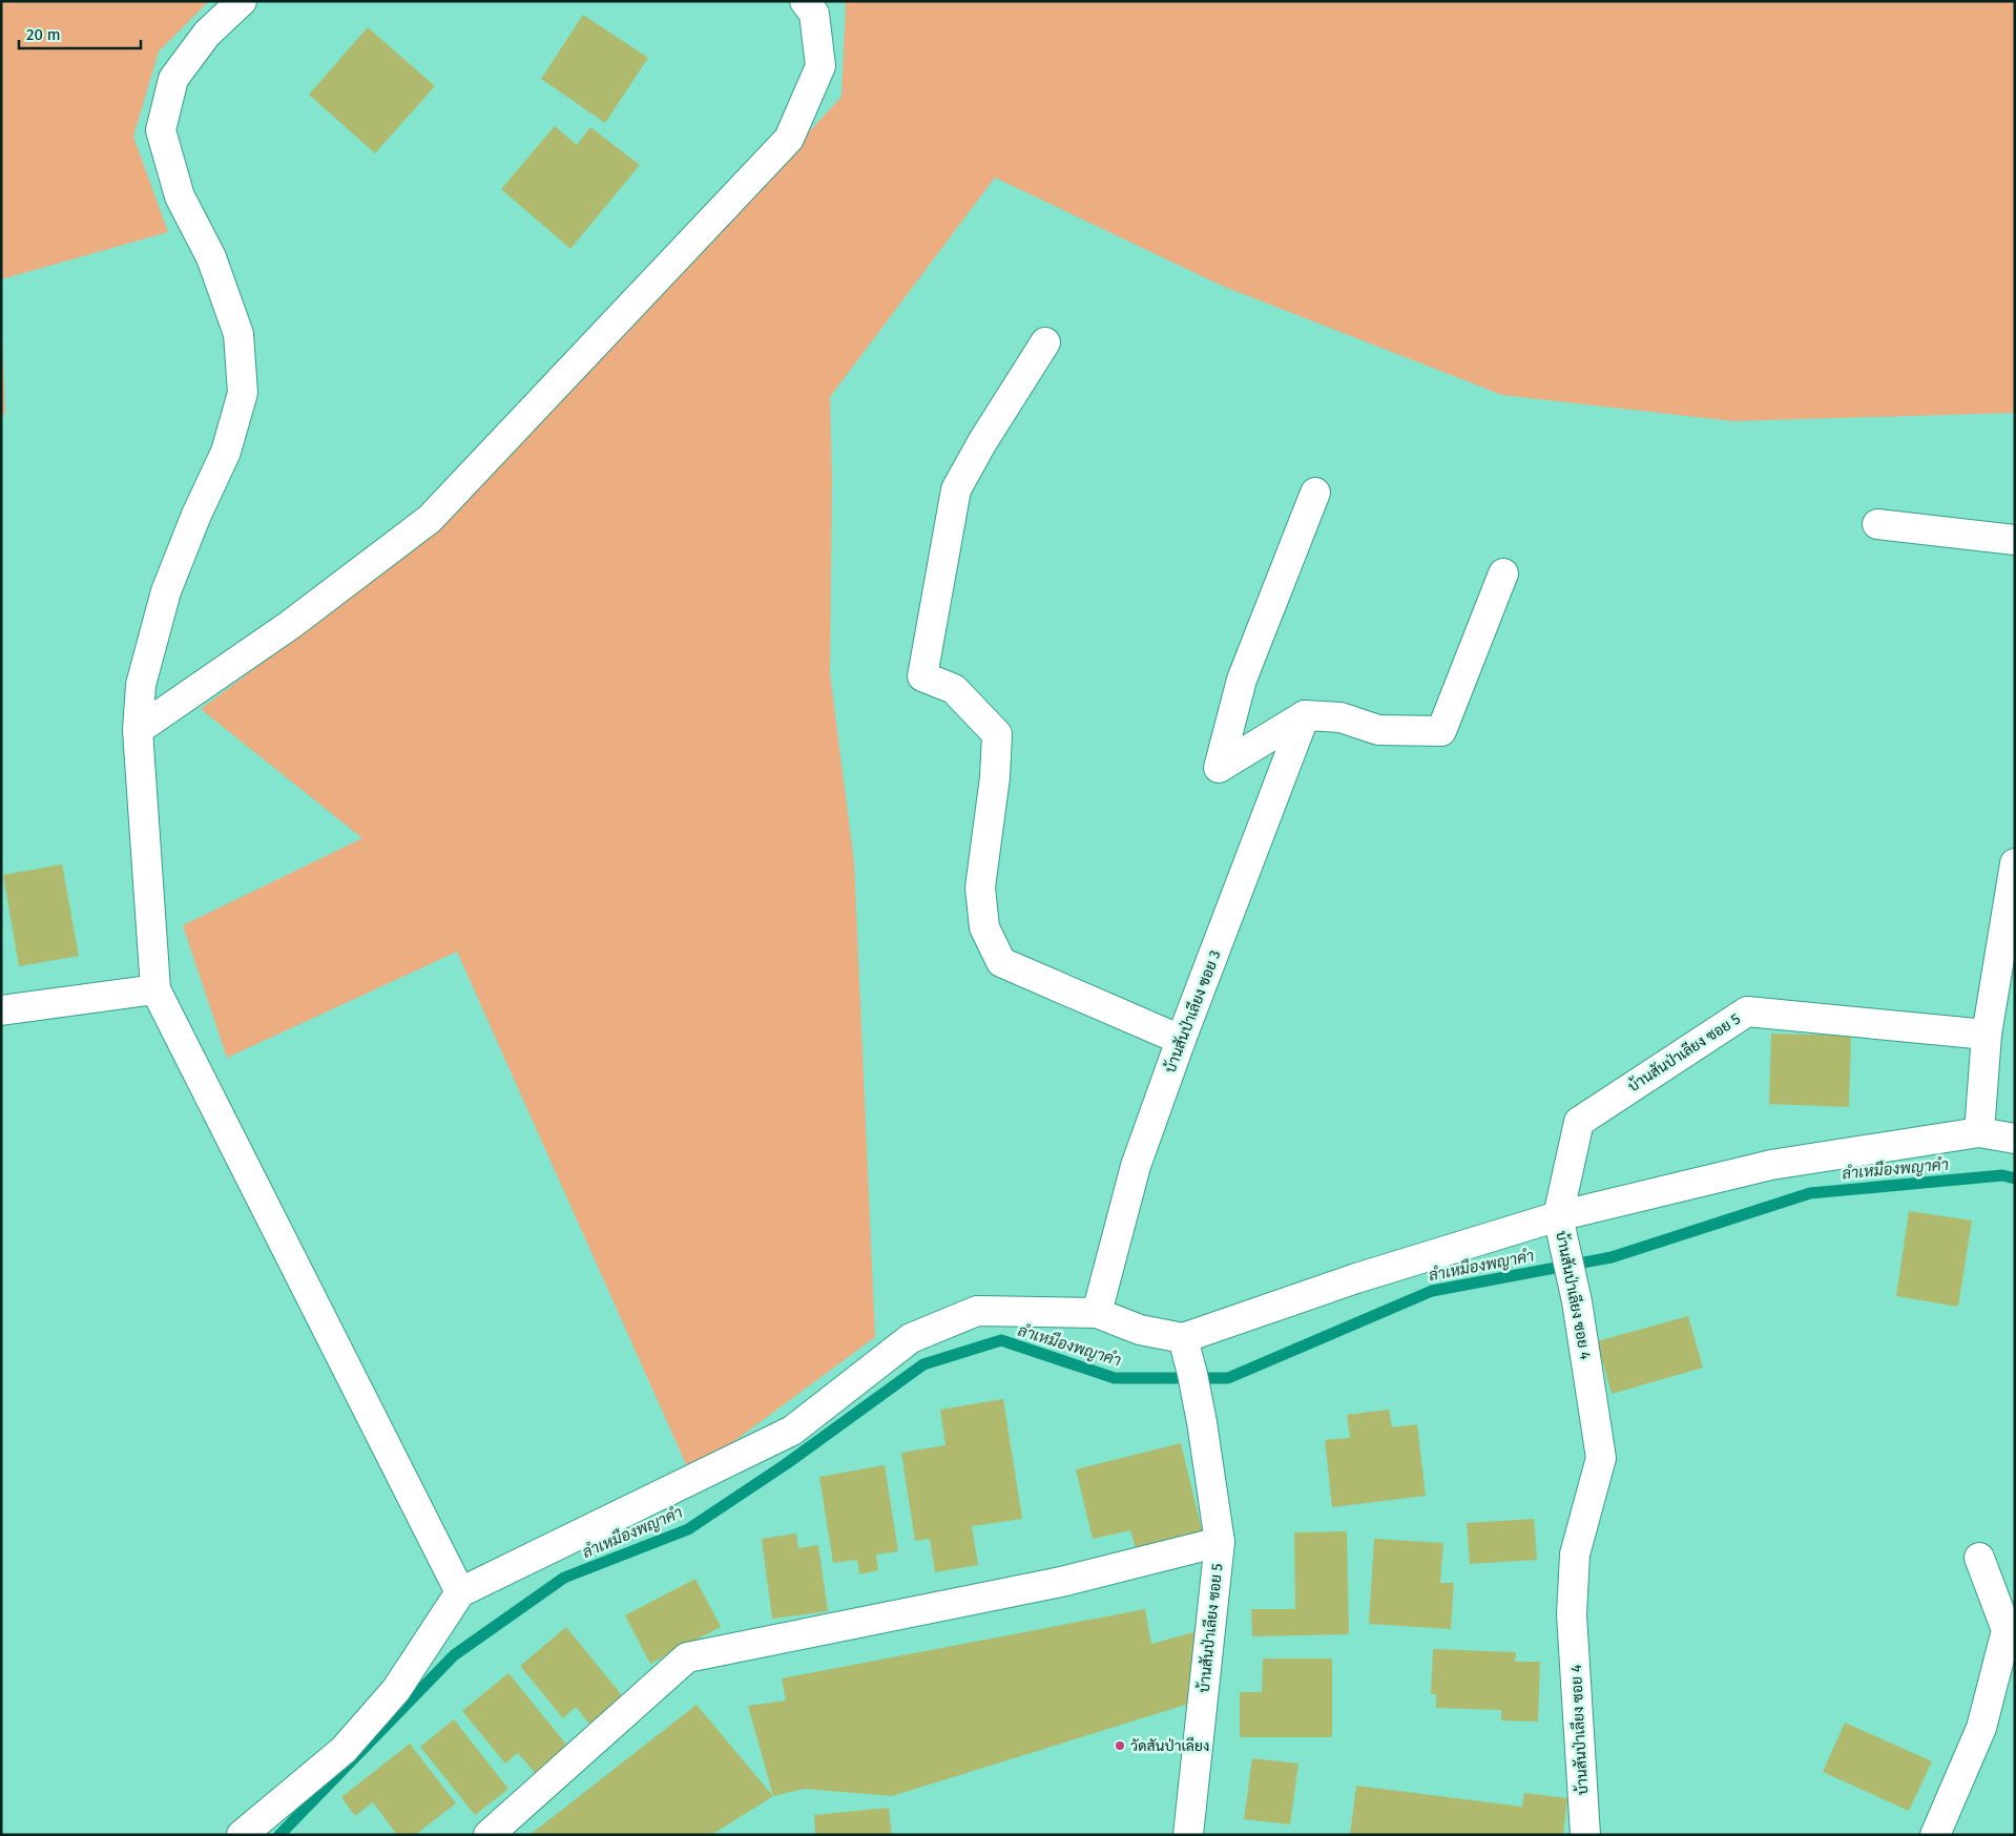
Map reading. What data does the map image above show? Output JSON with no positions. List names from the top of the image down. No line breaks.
{"streets":{"street":["บ้านสันป่าเลียง ซอย 3","บ้านสันป่าเลียง ซอย 5","บ้านสันป่าเลียง ซอย 4"]},"crossings":[["บ้านสันป่าเลียง ซอย 5","บ้านสันป่าเลียง ซอย 4"]],"water":["ลำเหมืองพญาคำ"],"places":["วัดสันป่าเลียง"],"scale_bar":"20 m"}
